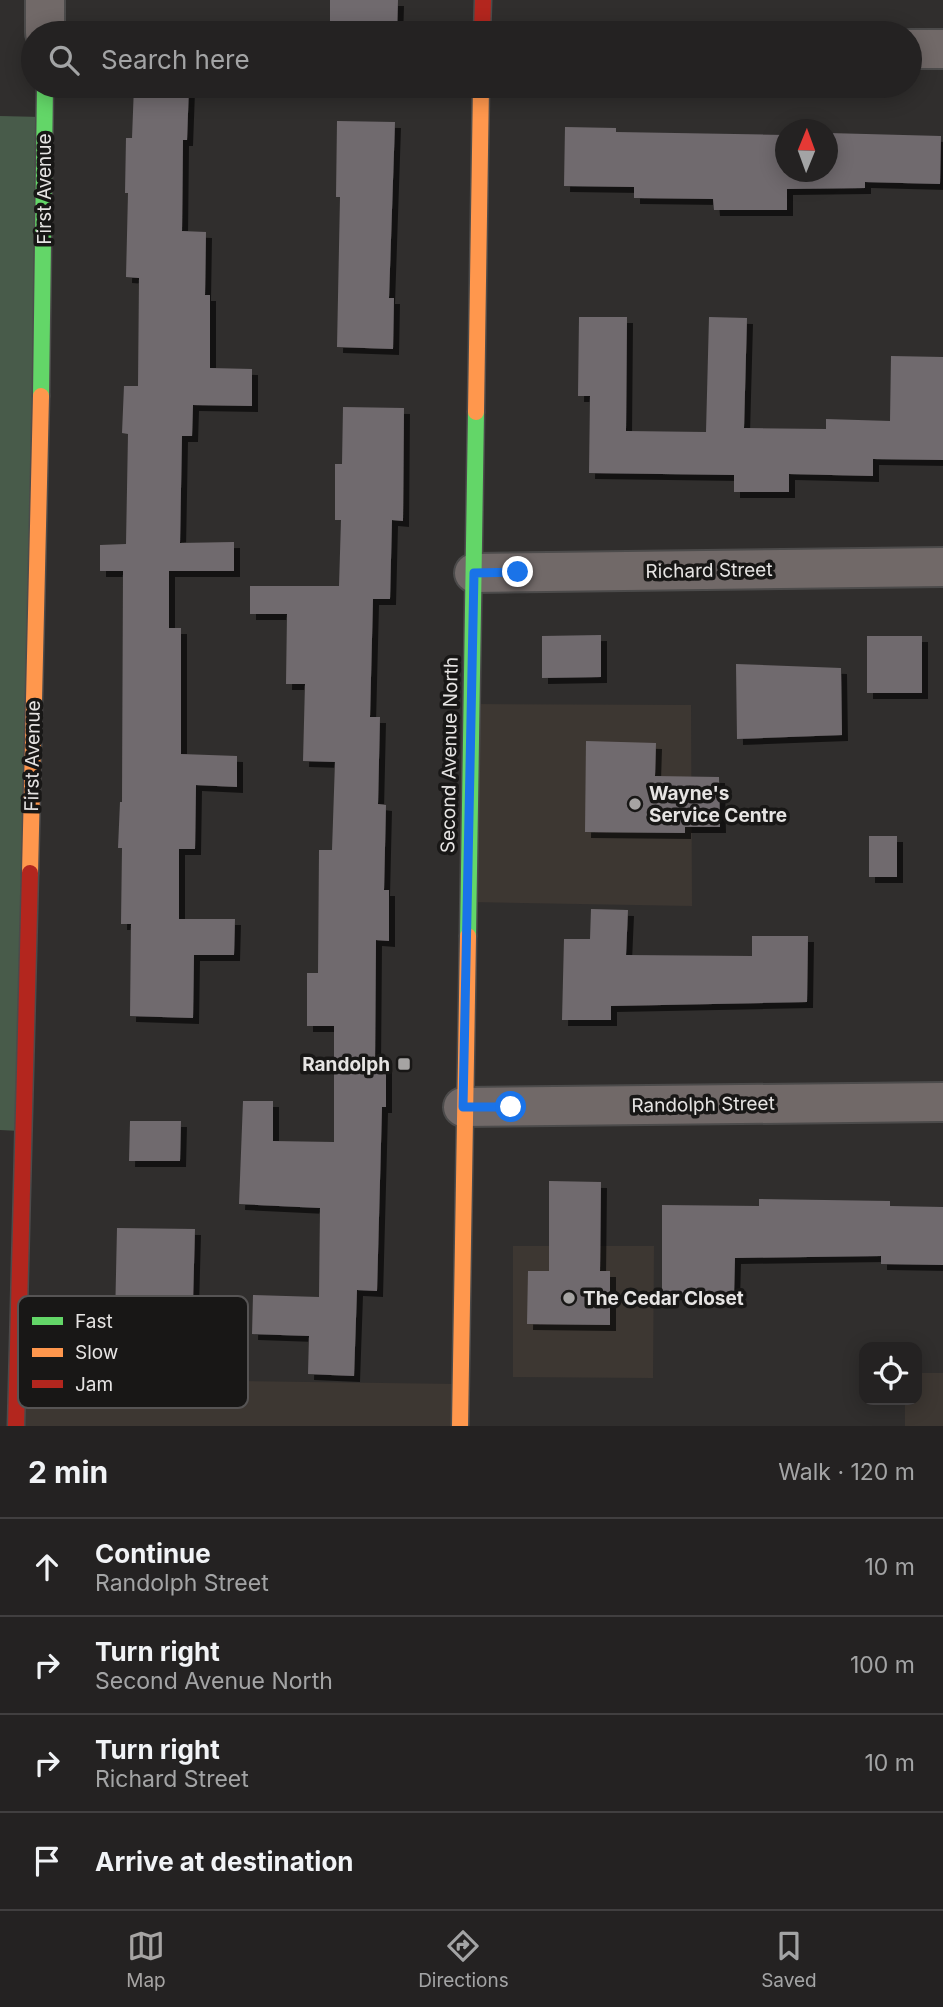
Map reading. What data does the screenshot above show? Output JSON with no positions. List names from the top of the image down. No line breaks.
{"streets":{"main road":["First Avenue","Second Avenue North"],"street":["Richard Street","Randolph Street"]},"crossings":[["Richard Street","Second Avenue North"],["Second Avenue North","Randolph Street"]],"places":{"other":["Wayne's Service Centre","The Cedar Closet"],"transit":["Randolph"]},"legend":["Fast","Slow","Jam"],"north":"top","page":{"search":"Search here","heading":["2 min","Walk · 120 m"],"list":[["Continue","Randolph Street","10 m"],["Turn right","Second Avenue North","100 m"],["Turn right","Richard Street","10 m"],"Arrive at destination"],"nav":["Map","Directions","Saved"]}}
